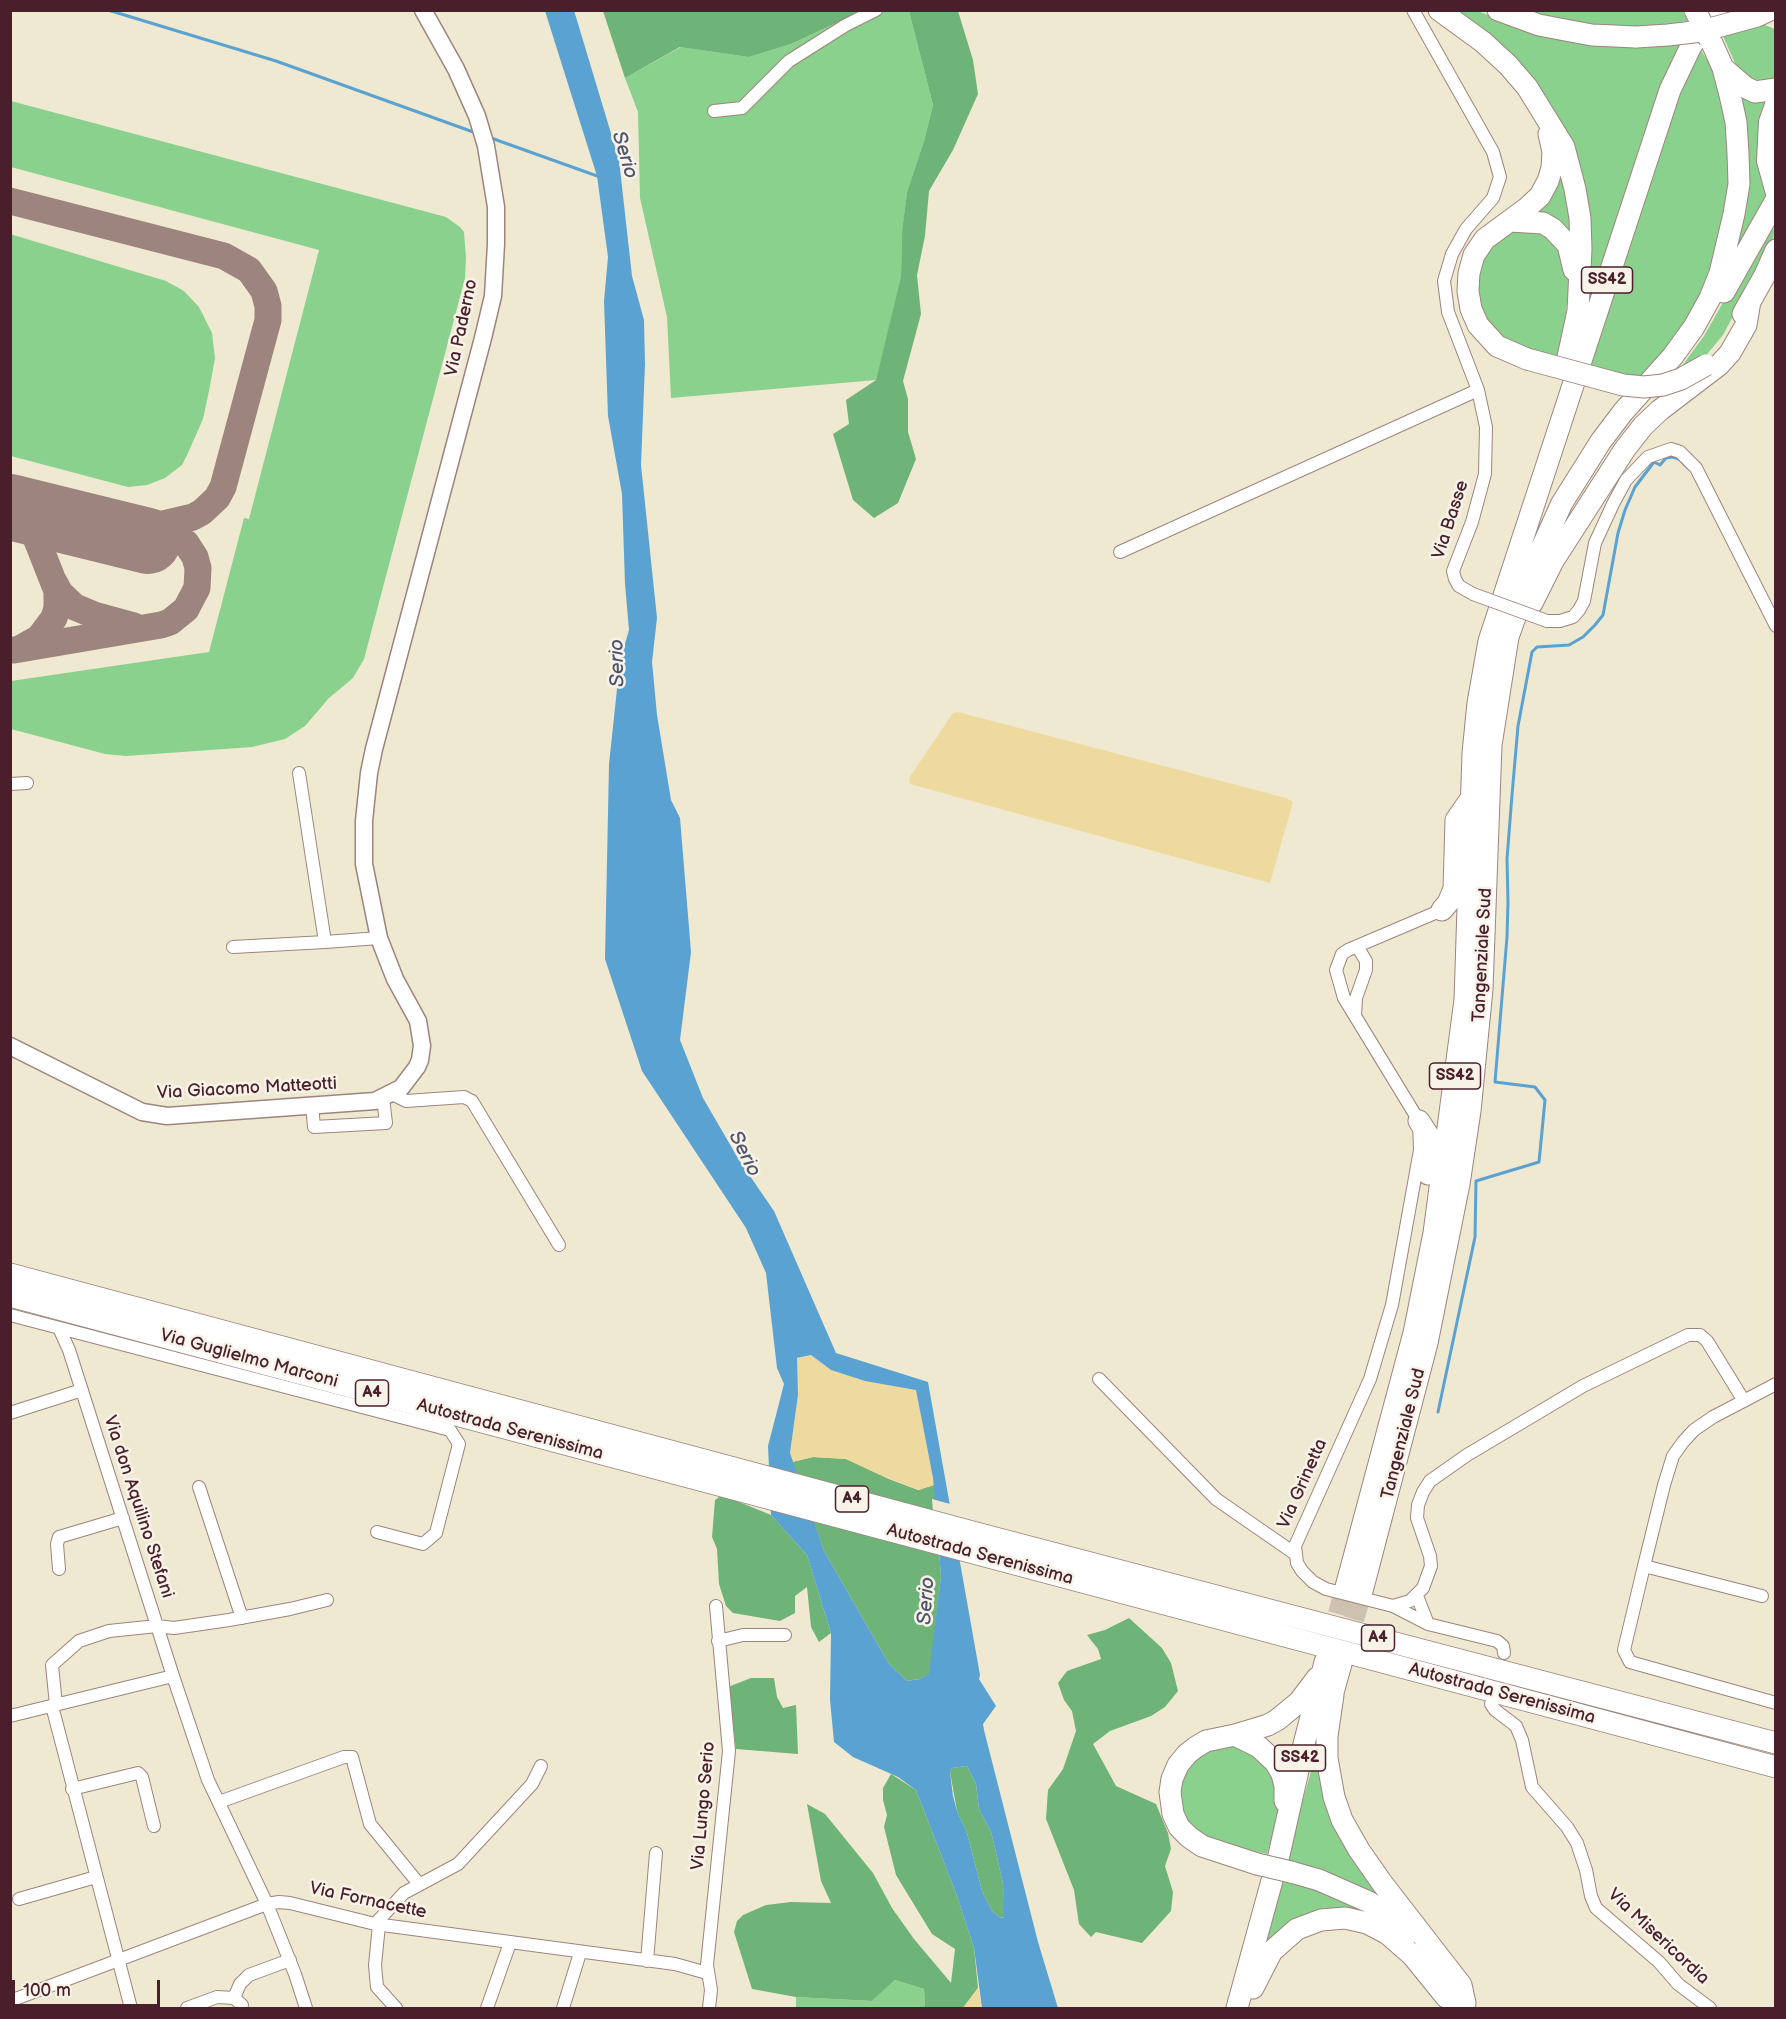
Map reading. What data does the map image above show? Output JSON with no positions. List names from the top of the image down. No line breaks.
{"streets":{"highway":["SS42","Tangenziale Sud","A4","Autostrada Serenissima"],"street":["Via Paderno","Via Basse","Via Giacomo Matteotti","Via Guglielmo Marconi","Via Grinetta","Via don Aquilino Stefani","Via Lungo Serio","Via Fornacette","Via Misericordia"]},"crossings":[["SS42","Tangenziale Sud"],["Via Guglielmo Marconi","Via don Aquilino Stefani"],["Via Lungo Serio","Via Fornacette"]],"water":["Serio"],"scale_bar":"100 m"}
